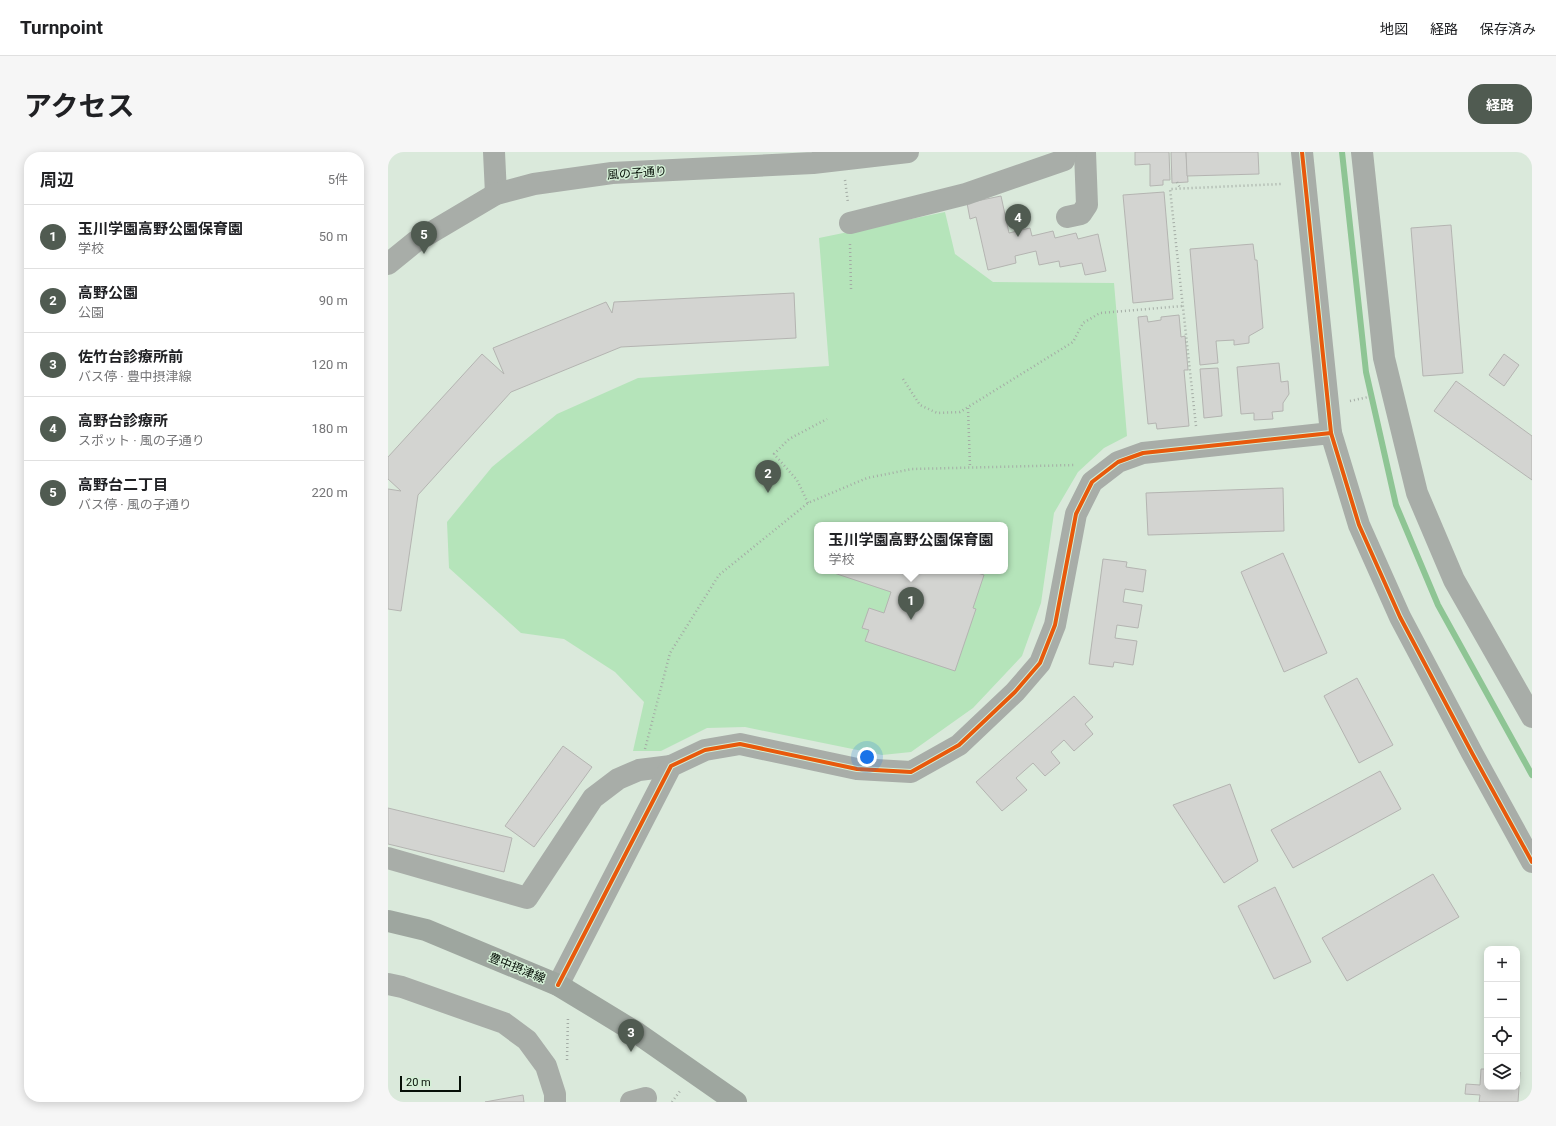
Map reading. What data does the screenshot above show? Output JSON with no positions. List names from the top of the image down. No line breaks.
{"streets":{"main road":["豊中摂津線"],"street":["風の子通り"]},"scale_bar":"20 m","page":{"header":"Turnpoint","nav":["地図","経路","保存済み"],"title":"アクセス","buttons":"経路","heading":["周辺","5件"],"list":[{"mark":"1","name":"玉川学園高野公園保育園","note":"学校","value":"50 m"},{"mark":"2","name":"高野公園","note":"公園","value":"90 m"},{"mark":"3","name":"佐竹台診療所前","note":"バス停 · 豊中摂津線","value":"120 m"},{"mark":"4","name":"高野台診療所","note":"スポット · 風の子通り","value":"180 m"},{"mark":"5","name":"高野台二丁目","note":"バス停 · 風の子通り","value":"220 m"}],"pins":["4","5","2","1","3"],"popup":["玉川学園高野公園保育園","学校"],"map_buttons":["+","−"],"scale":"20 m"}}
